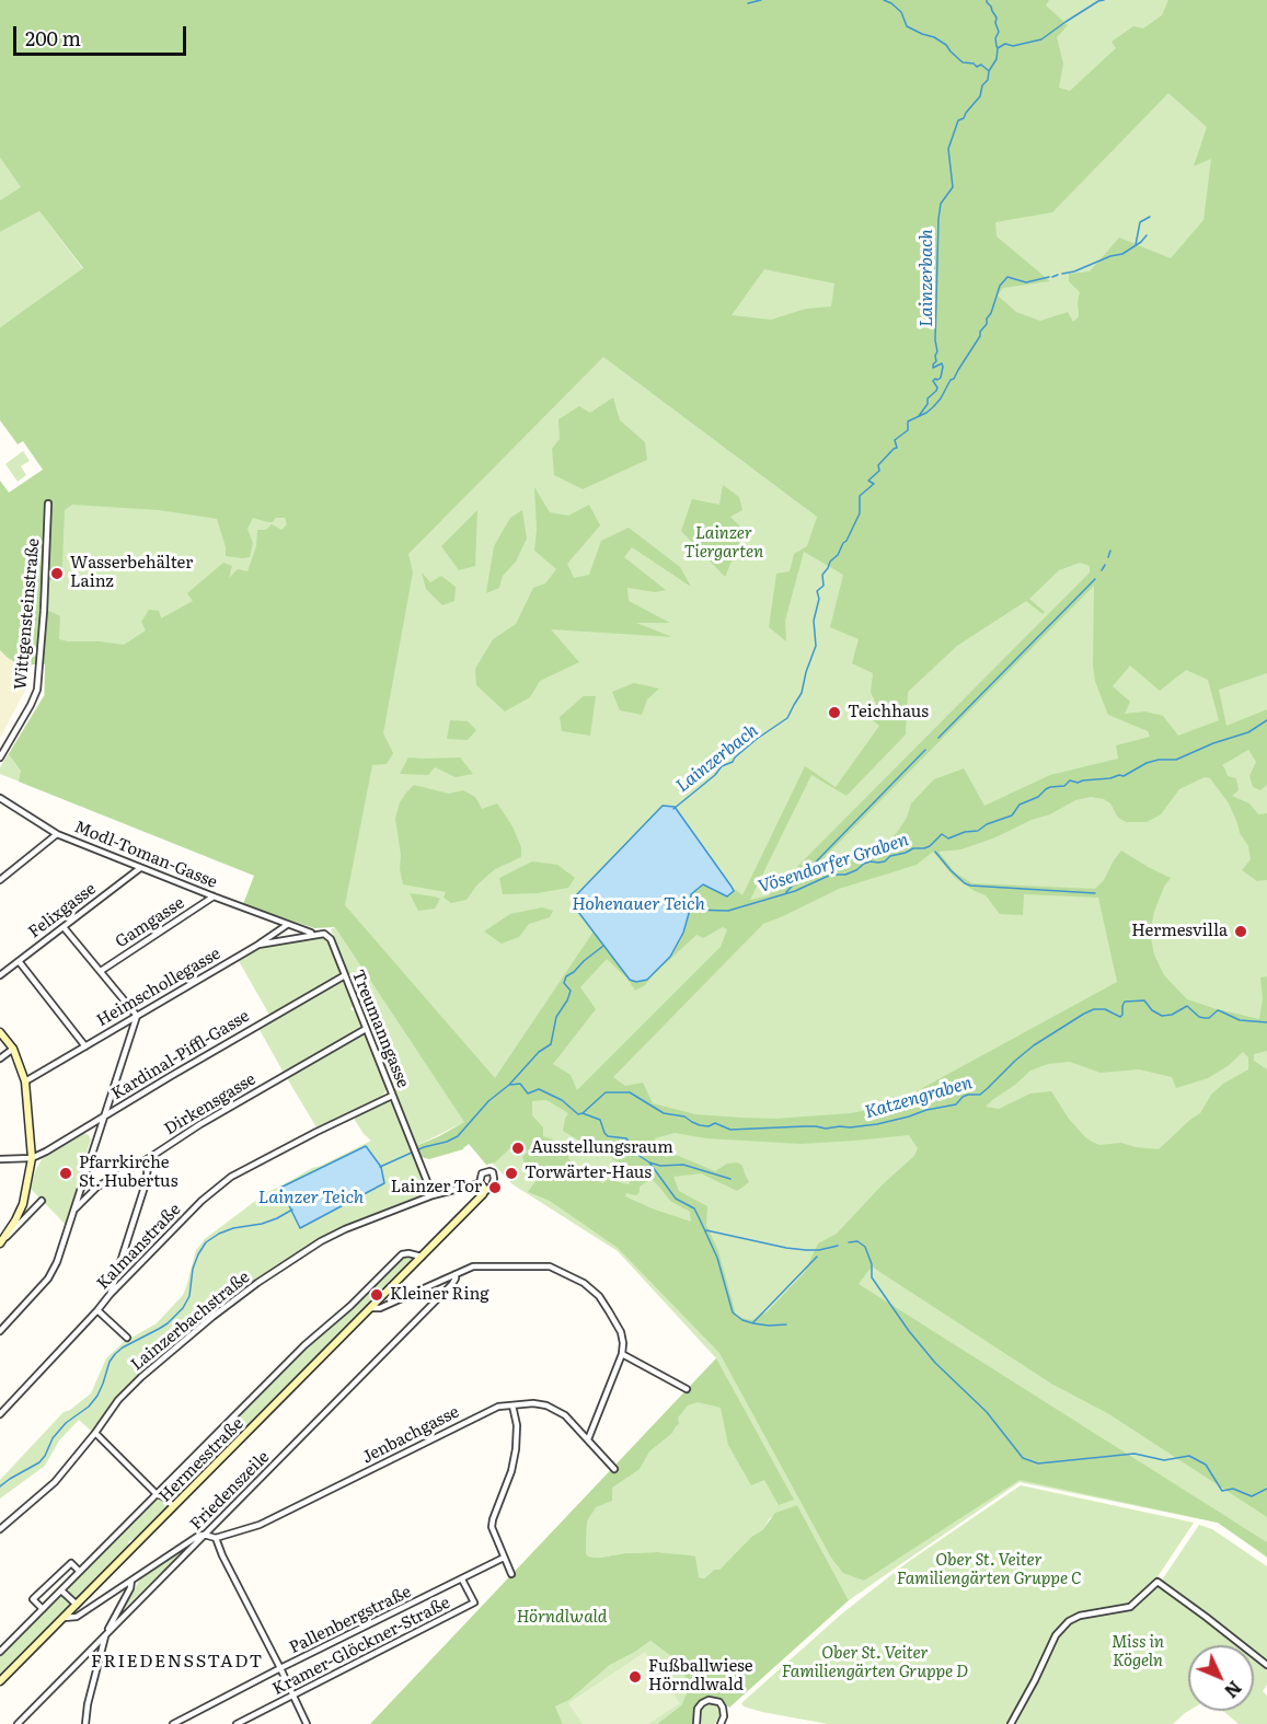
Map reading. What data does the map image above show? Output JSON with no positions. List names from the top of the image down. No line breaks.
{"streets":{"street":["Wittgensteinstraße","Modl-Toman-Gasse","Felixgasse","Gamgasse","Heimschollegasse","Treumanngasse","Kardinal-Piffl-Gasse","Dirkensgasse","Kalmanstraße","Lainzerbachstraße","Jenbachgasse","Hermesstraße","Friedenszeile","Pallenbergstraße","Kramer-Glöckner-Straße"]},"crossings":[["Modl-Toman-Gasse","Felixgasse"],["Modl-Toman-Gasse","Gamgasse"],["Modl-Toman-Gasse","Heimschollegasse"],["Modl-Toman-Gasse","Treumanngasse"],["Heimschollegasse","Treumanngasse"],["Treumanngasse","Kardinal-Piffl-Gasse"],["Treumanngasse","Dirkensgasse"],["Treumanngasse","Kalmanstraße"],["Treumanngasse","Lainzerbachstraße"],["Pallenbergstraße","Kramer-Glöckner-Straße"]],"districts":["FRIEDENSSTADT"],"water":["Lainzerbach","Vösendorfer Graben","Hohenauer Teich","Katzengraben","Lainzer Teich"],"parks":["Lainzer Tiergarten","Ober St. Veiter Familiengärten Gruppe C","Hörndlwald","Miss in Kögeln","Ober St. Veiter Familiengärten Gruppe D"],"places":["Wasserbehälter Lainz","Teichhaus","Hermesvilla","Ausstellungsraum","Pfarrkirche St. Hubertus","Torwärter-Haus","Lainzer Tor","Kleiner Ring","Fußballwiese Hörndlwald"],"scale_bar":"200 m","north":"bottom right"}
